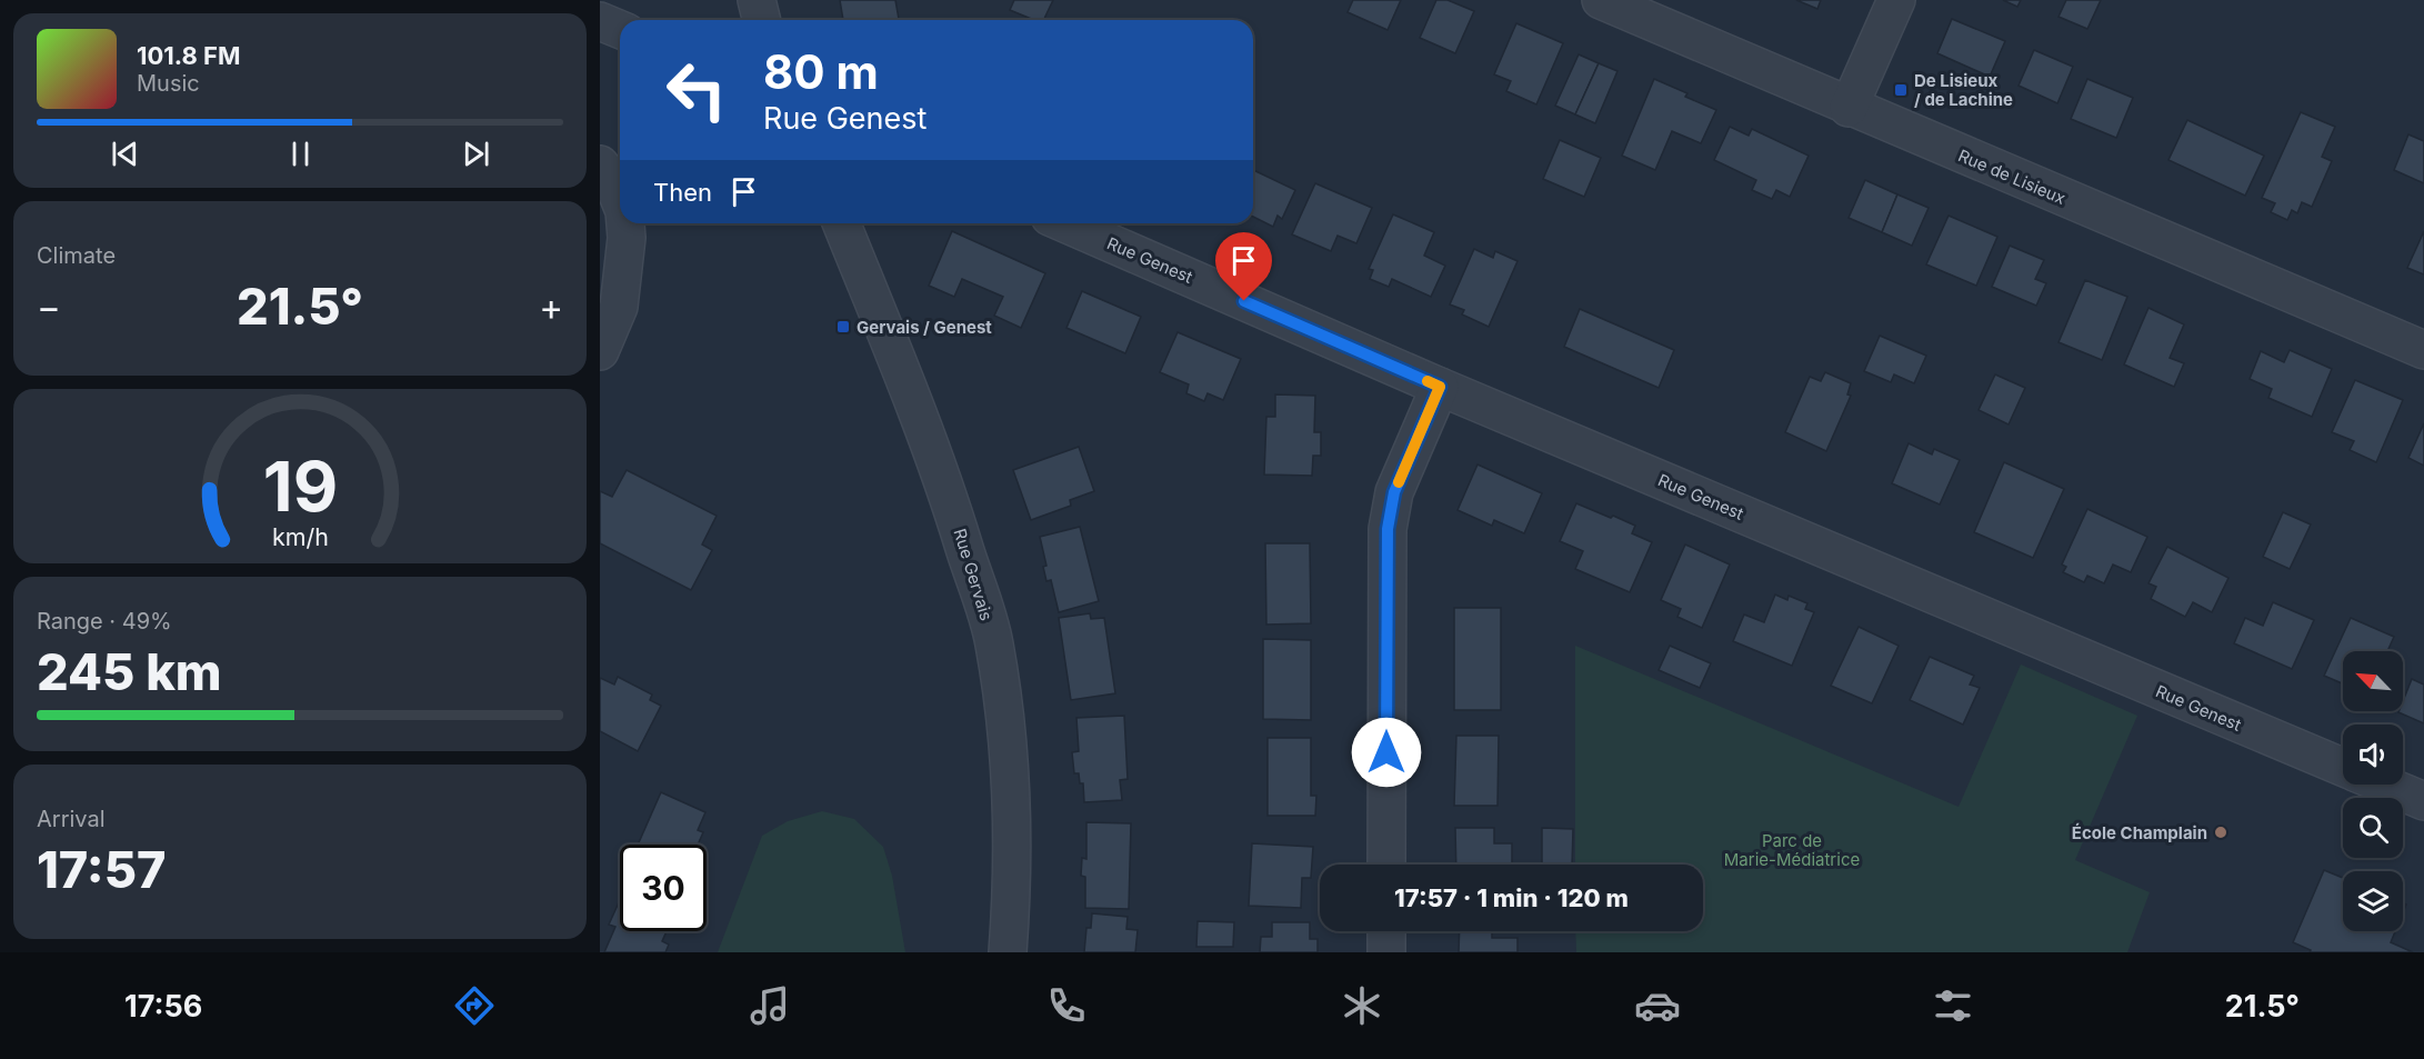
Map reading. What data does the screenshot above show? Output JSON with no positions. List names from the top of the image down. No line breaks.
{"streets":{"street":["Rue de Lisieux","Rue Genest","Rue Gervais"]},"parks":["Parc de Marie-Médiatrice"],"places":{"transit":["De Lisieux / de Lachine","Gervais / Genest"],"other":["École Champlain"]},"north":"top left","page":{"turn":["80 m","Rue Genest"],"song":["101.8 FM","Music"],"then":"Then","tile":["Climate",["Range · 49%","245 km"],["Arrival","17:57"]],"heat":["−","21.5°","+"],"limit":"30","trip":"17:57 · 1 min · 120 m","tabs":["17:56","21.5°"],"gauge":["19","km/h"]}}
